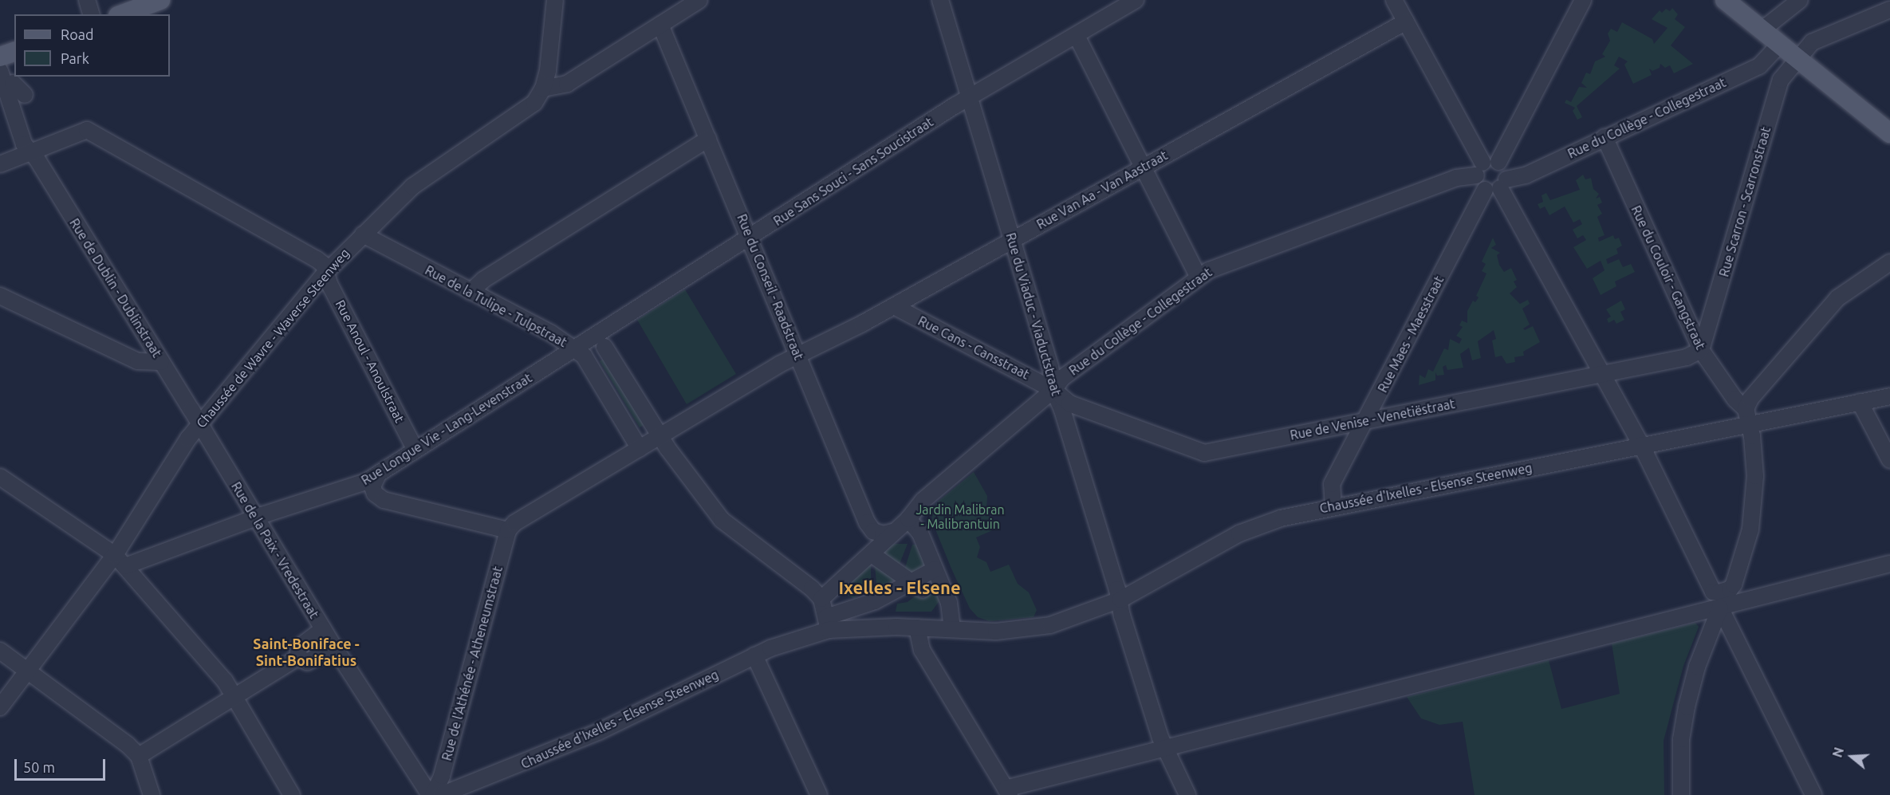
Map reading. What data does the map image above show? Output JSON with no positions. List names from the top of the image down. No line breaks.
{"streets":{"street":["Rue du Collège - Collegestraat","Rue Sans Souci - Sans Soucistraat","Rue Van Aa - Van Aastraat","Rue Scarron - Scarronstraat","Rue du Couloir - Gangstraat","Rue du Conseil - Raadstraat","Rue de Dublin - Dublinstraat","Rue de la Tulipe - Tulpstraat","Rue du Viaduc - Viaductstraat","Rue Maes - Maesstraat","Chaussée de Wavre - Waverse Steenweg","Rue Cans - Cansstraat","Rue Anoul - Anoulstraat","Rue de Venise - Venetiëstraat","Rue Longue Vie - Lang-Levenstraat","Chaussée d'Ixelles - Elsense Steenweg","Rue de la Paix - Vredestraat","Rue de l'Athénée - Atheneumstraat"]},"crossings":[["Rue du Collège - Collegestraat","Rue du Couloir - Gangstraat"],["Rue du Collège - Collegestraat","Rue du Conseil - Raadstraat"],["Rue du Collège - Collegestraat","Rue du Viaduc - Viaductstraat"],["Rue du Collège - Collegestraat","Rue Maes - Maesstraat"],["Rue du Collège - Collegestraat","Rue Cans - Cansstraat"],["Rue du Collège - Collegestraat","Rue de Venise - Venetiëstraat"],["Rue Sans Souci - Sans Soucistraat","Rue du Conseil - Raadstraat"],["Rue Sans Souci - Sans Soucistraat","Rue de la Tulipe - Tulpstraat"],["Rue Sans Souci - Sans Soucistraat","Rue du Viaduc - Viaductstraat"],["Rue Sans Souci - Sans Soucistraat","Rue Longue Vie - Lang-Levenstraat"],["Rue Van Aa - Van Aastraat","Rue du Conseil - Raadstraat"],["Rue Van Aa - Van Aastraat","Rue de la Tulipe - Tulpstraat"],["Rue Van Aa - Van Aastraat","Rue du Viaduc - Viaductstraat"],["Rue Van Aa - Van Aastraat","Rue Cans - Cansstraat"],["Rue Van Aa - Van Aastraat","Rue de l'Athénée - Atheneumstraat"],["Rue Scarron - Scarronstraat","Rue du Couloir - Gangstraat"],["Rue Scarron - Scarronstraat","Rue de Venise - Venetiëstraat"],["Rue du Couloir - Gangstraat","Rue de Venise - Venetiëstraat"],["Rue du Couloir - Gangstraat","Chaussée d'Ixelles - Elsense Steenweg"],["Rue de Dublin - Dublinstraat","Chaussée de Wavre - Waverse Steenweg"],["Rue de Dublin - Dublinstraat","Rue de la Paix - Vredestraat"],["Rue de la Tulipe - Tulpstraat","Chaussée de Wavre - Waverse Steenweg"],["Rue de la Tulipe - Tulpstraat","Rue Longue Vie - Lang-Levenstraat"],["Rue du Viaduc - Viaductstraat","Rue Cans - Cansstraat"],["Rue du Viaduc - Viaductstraat","Rue de Venise - Venetiëstraat"],["Rue du Viaduc - Viaductstraat","Chaussée d'Ixelles - Elsense Steenweg"],["Rue Maes - Maesstraat","Rue de Venise - Venetiëstraat"],["Rue Maes - Maesstraat","Chaussée d'Ixelles - Elsense Steenweg"],["Chaussée de Wavre - Waverse Steenweg","Rue Anoul - Anoulstraat"],["Chaussée de Wavre - Waverse Steenweg","Rue Longue Vie - Lang-Levenstraat"],["Chaussée de Wavre - Waverse Steenweg","Rue de la Paix - Vredestraat"],["Rue Cans - Cansstraat","Rue de Venise - Venetiëstraat"],["Rue Anoul - Anoulstraat","Rue Longue Vie - Lang-Levenstraat"],["Rue Longue Vie - Lang-Levenstraat","Rue de la Paix - Vredestraat"]],"districts":["Ixelles - Elsene","Saint-Boniface - Sint-Bonifatius"],"parks":["Jardin Malibran - Malibrantuin"],"legend":["Road","Park"],"scale_bar":"50 m","north":"left"}
